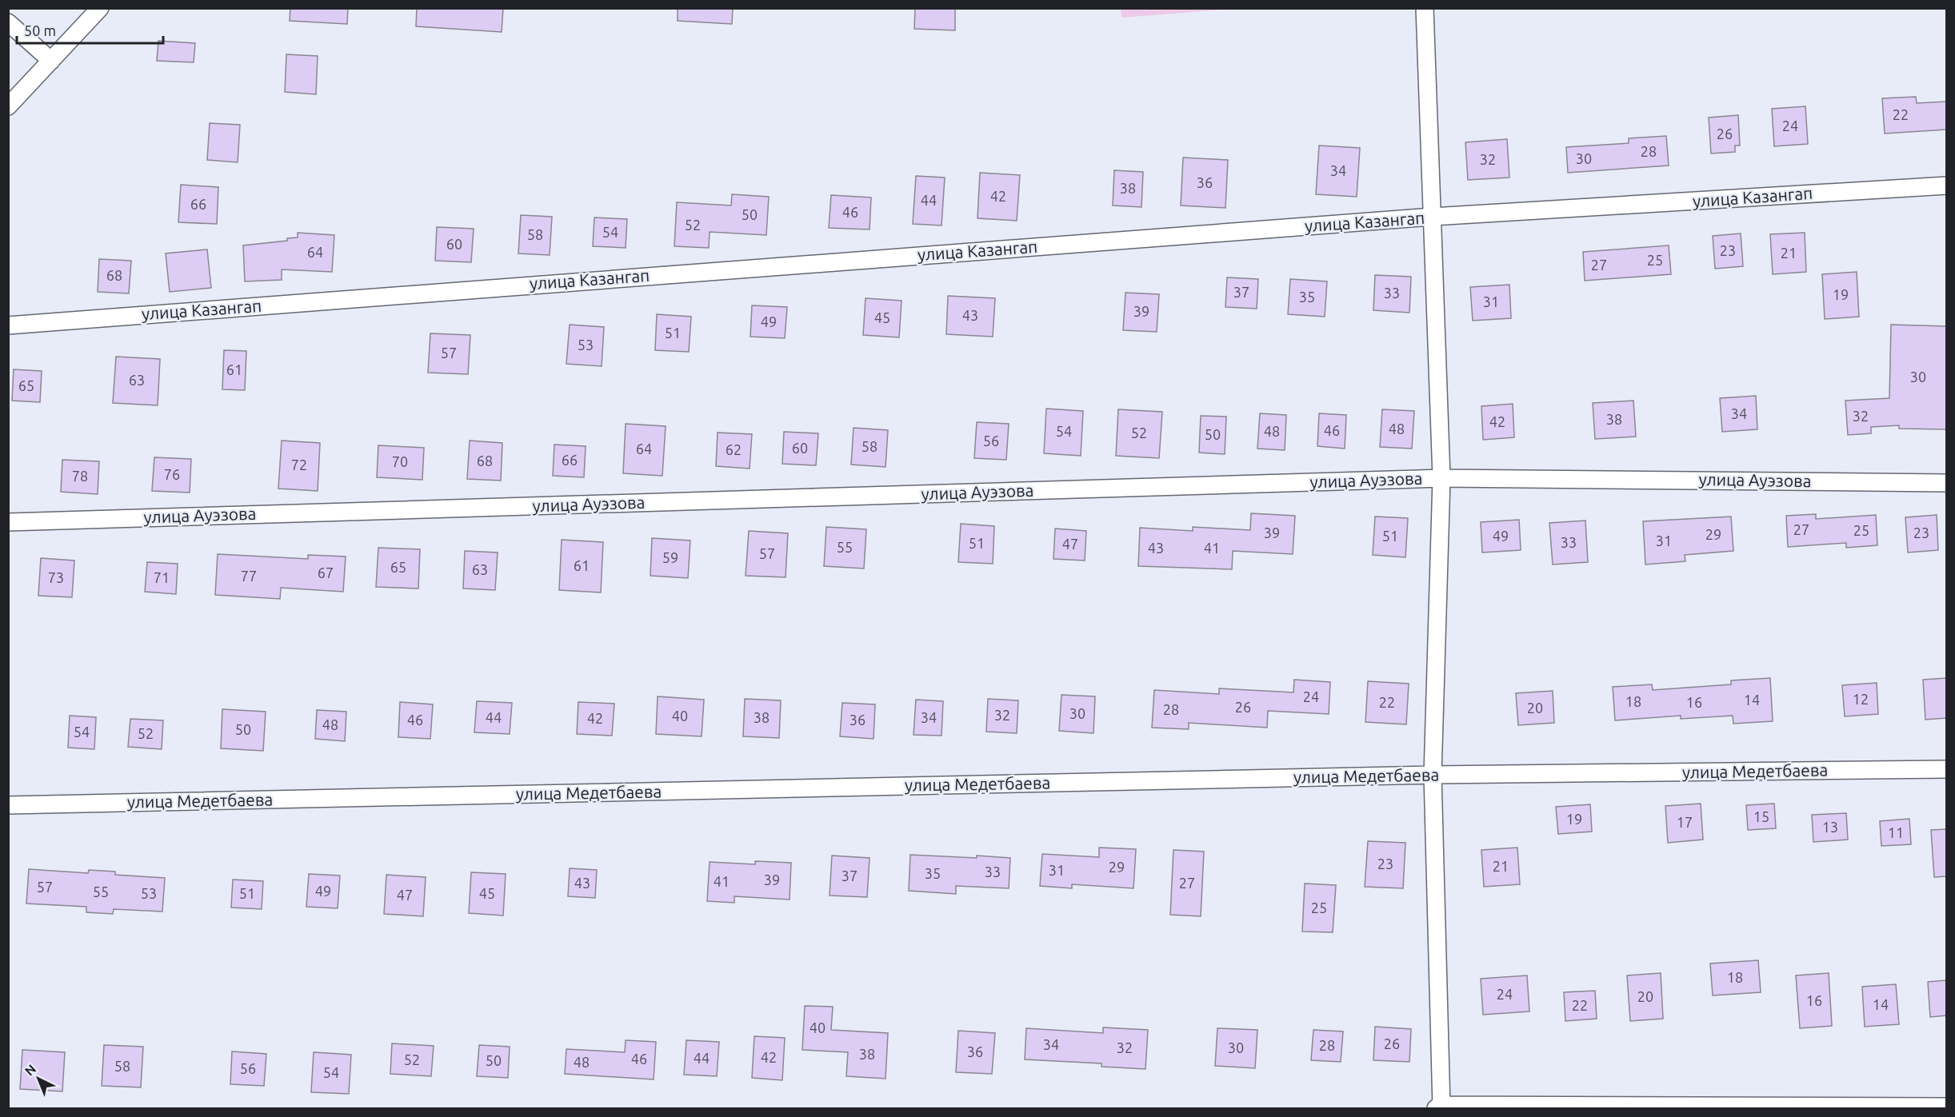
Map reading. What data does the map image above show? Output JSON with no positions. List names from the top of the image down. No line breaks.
{"streets":{"street":["улица Казангап","улица Ауэзова","улица Медетбаева"]},"house_numbers":["22","24","26","28","30","32","34","36","38","42","44","66","46","50","52","54","58","60","23","64","21","25","27","68","37","33","19","35","31","39","43","45","49","51","53","57","61","30","63","65","34","32","38","42","48","46","54","48","52","50","56","58","60","64","62","66","68","70","72","76","78","27","25","39","23","29","51","49","31","33","51","47","55","43","41","57","59","61","65","63","67","77","73","71","24","12","14","18","22","16","26","20","28","30","32","40","44","38","34","42","46","36","48","50","54","52","15","19","17","13","11","23","21","29","31","33","35","37","39","41","43","27","57","49","55","53","51","45","47","25","18","24","20","16","14","22","40","26","34","28","32","30","36","38","42","44","46","52","50","48","58","56","54"],"scale_bar":"50 m","north":"top left"}
